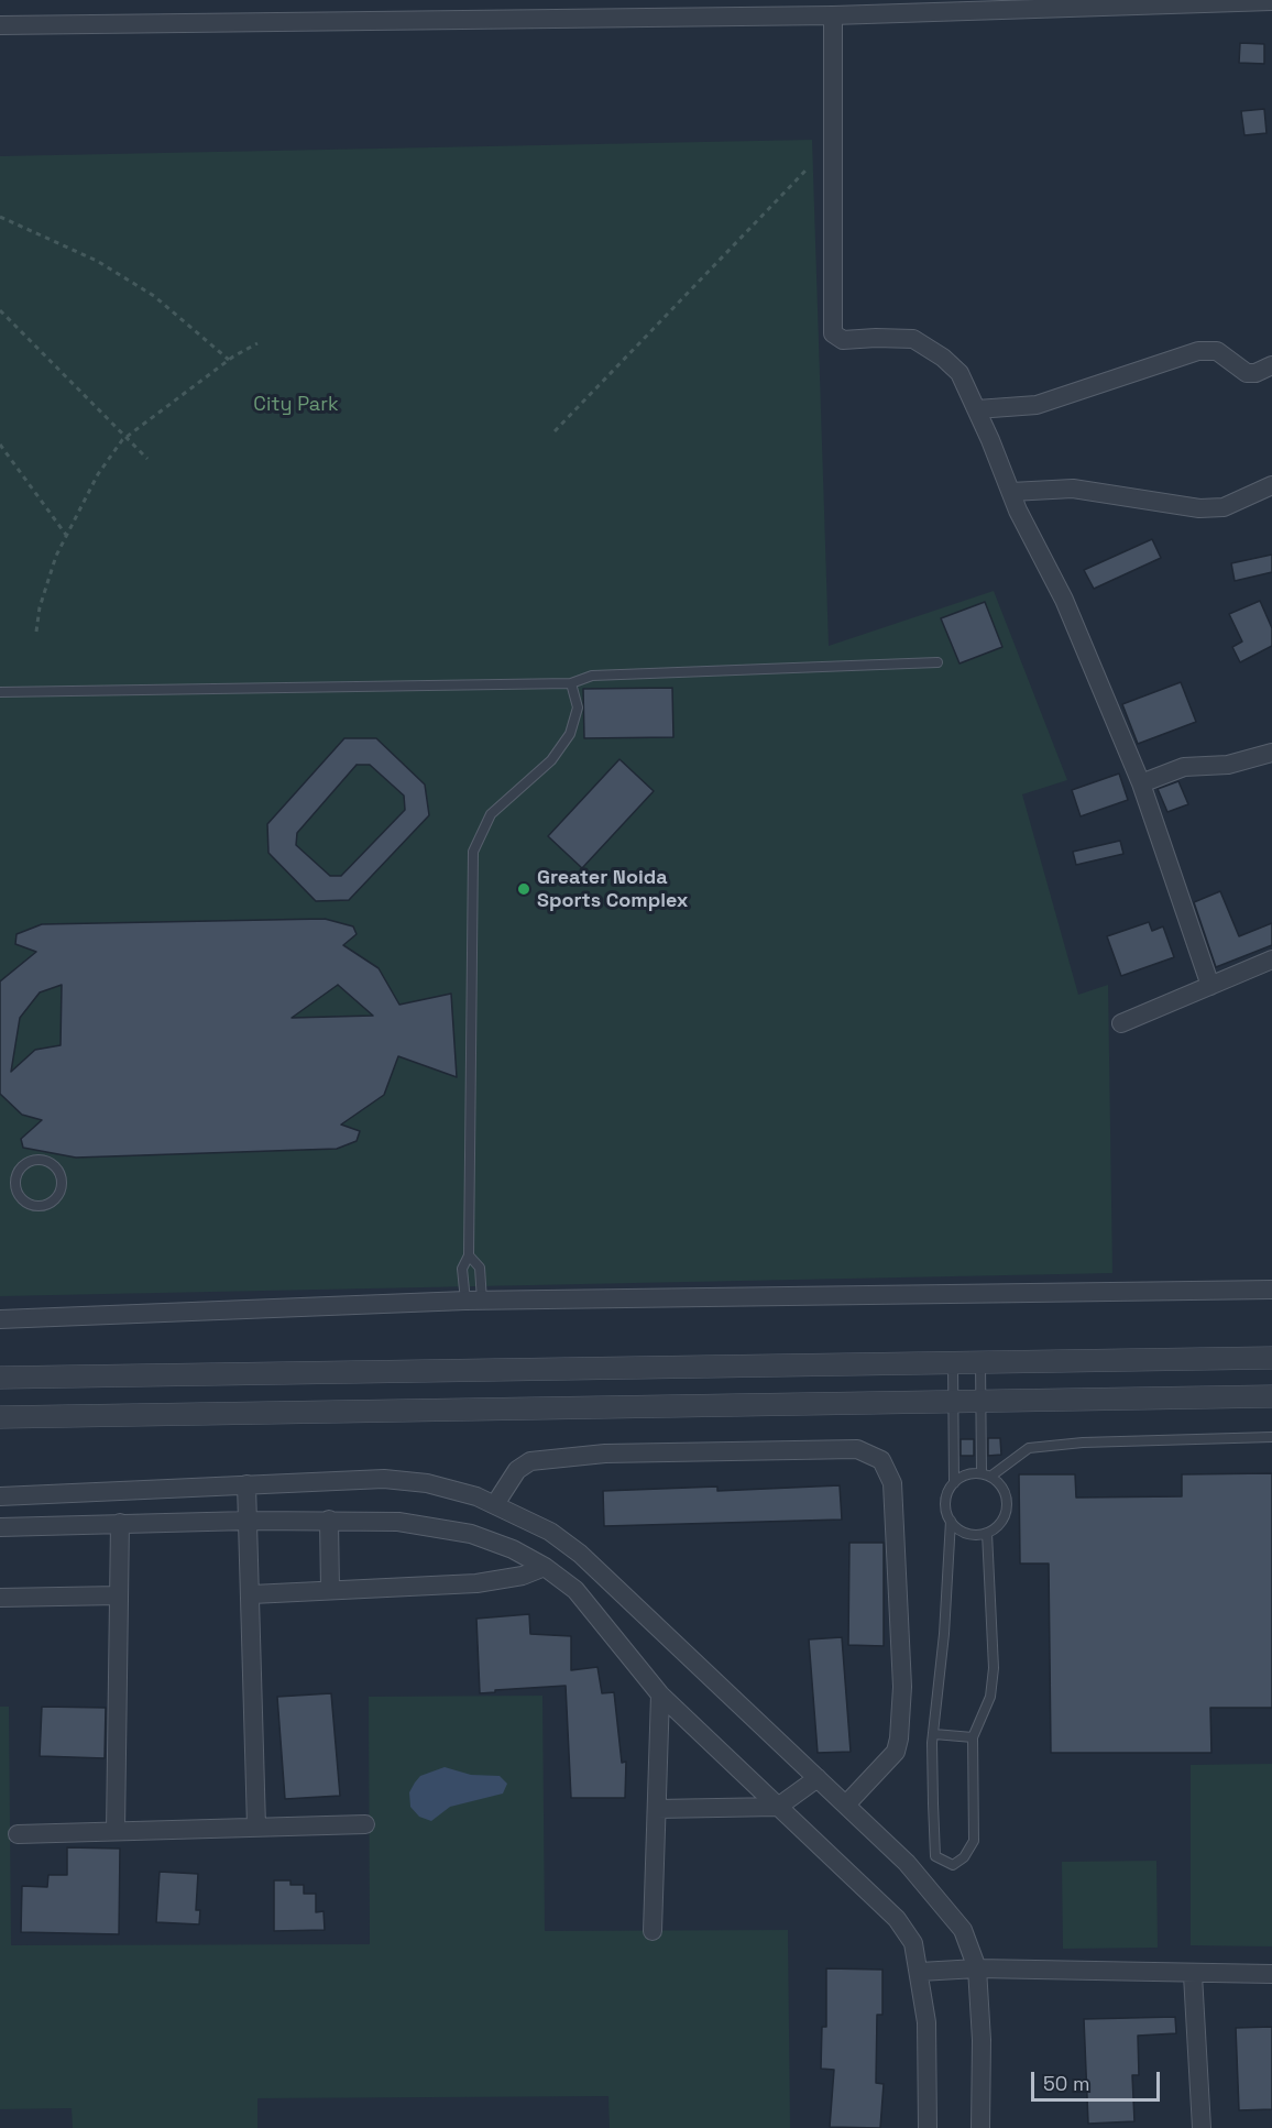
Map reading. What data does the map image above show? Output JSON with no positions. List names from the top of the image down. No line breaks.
{"parks":["City Park"],"places":["Greater Noida Sports Complex"],"scale_bar":"50 m"}
